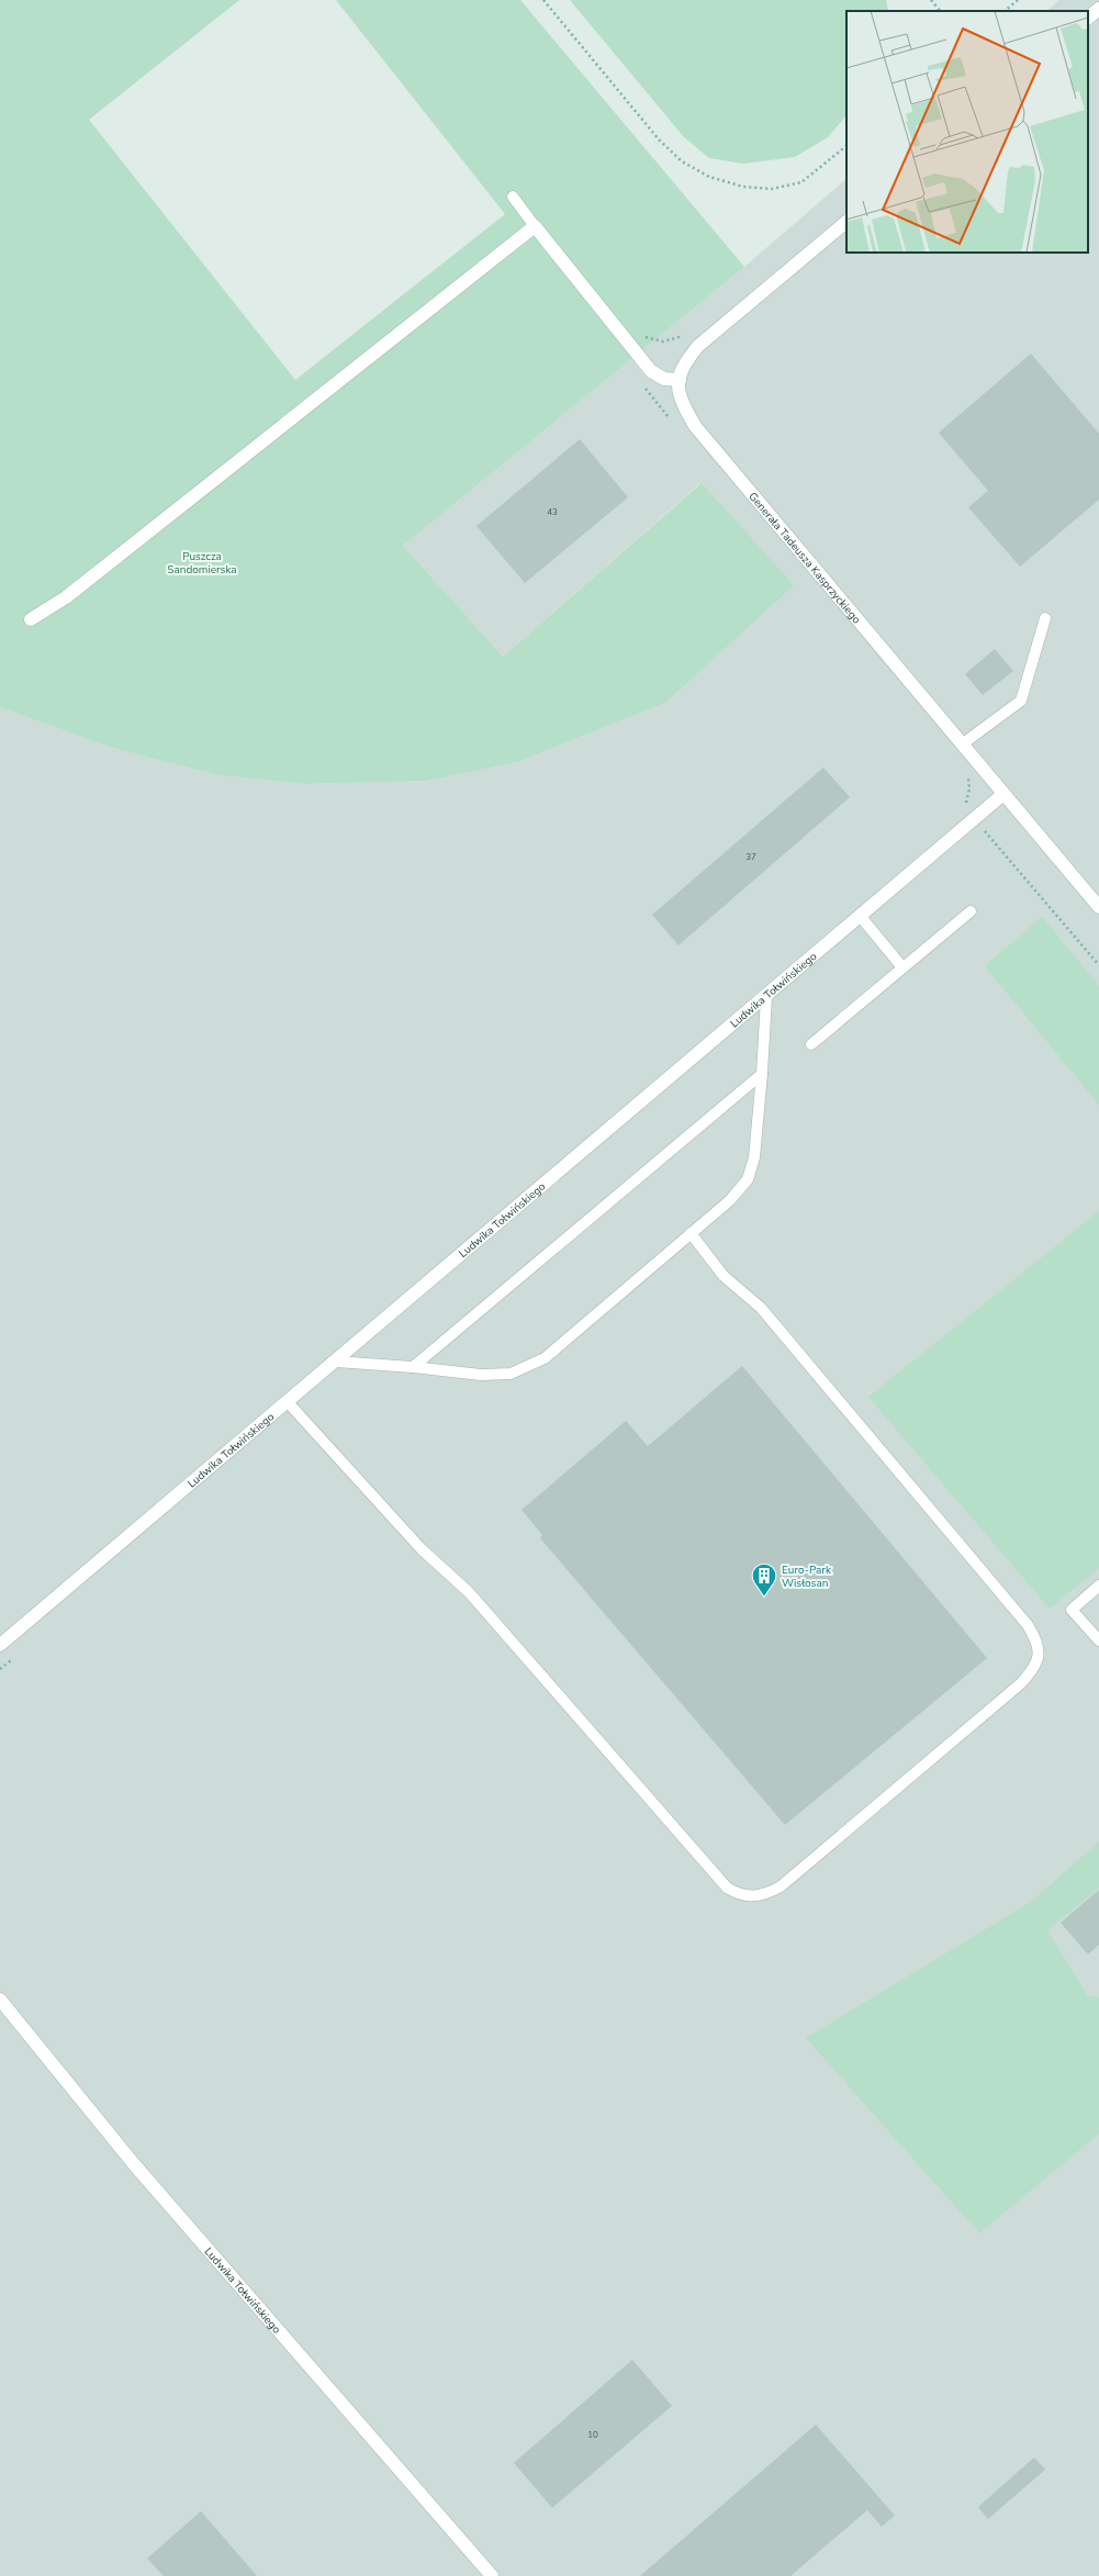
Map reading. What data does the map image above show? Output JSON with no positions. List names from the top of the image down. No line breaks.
{"streets":{"street":["Generała Tadeusza Kasprzyckiego","Ludwika Tołwińskiego"]},"crossings":[["Generała Tadeusza Kasprzyckiego","Ludwika Tołwińskiego"]],"parks":["Puszcza Sandomierska"],"places":{"building":["Euro-Park Wisłosan"]},"house_numbers":["43","37","10"]}
